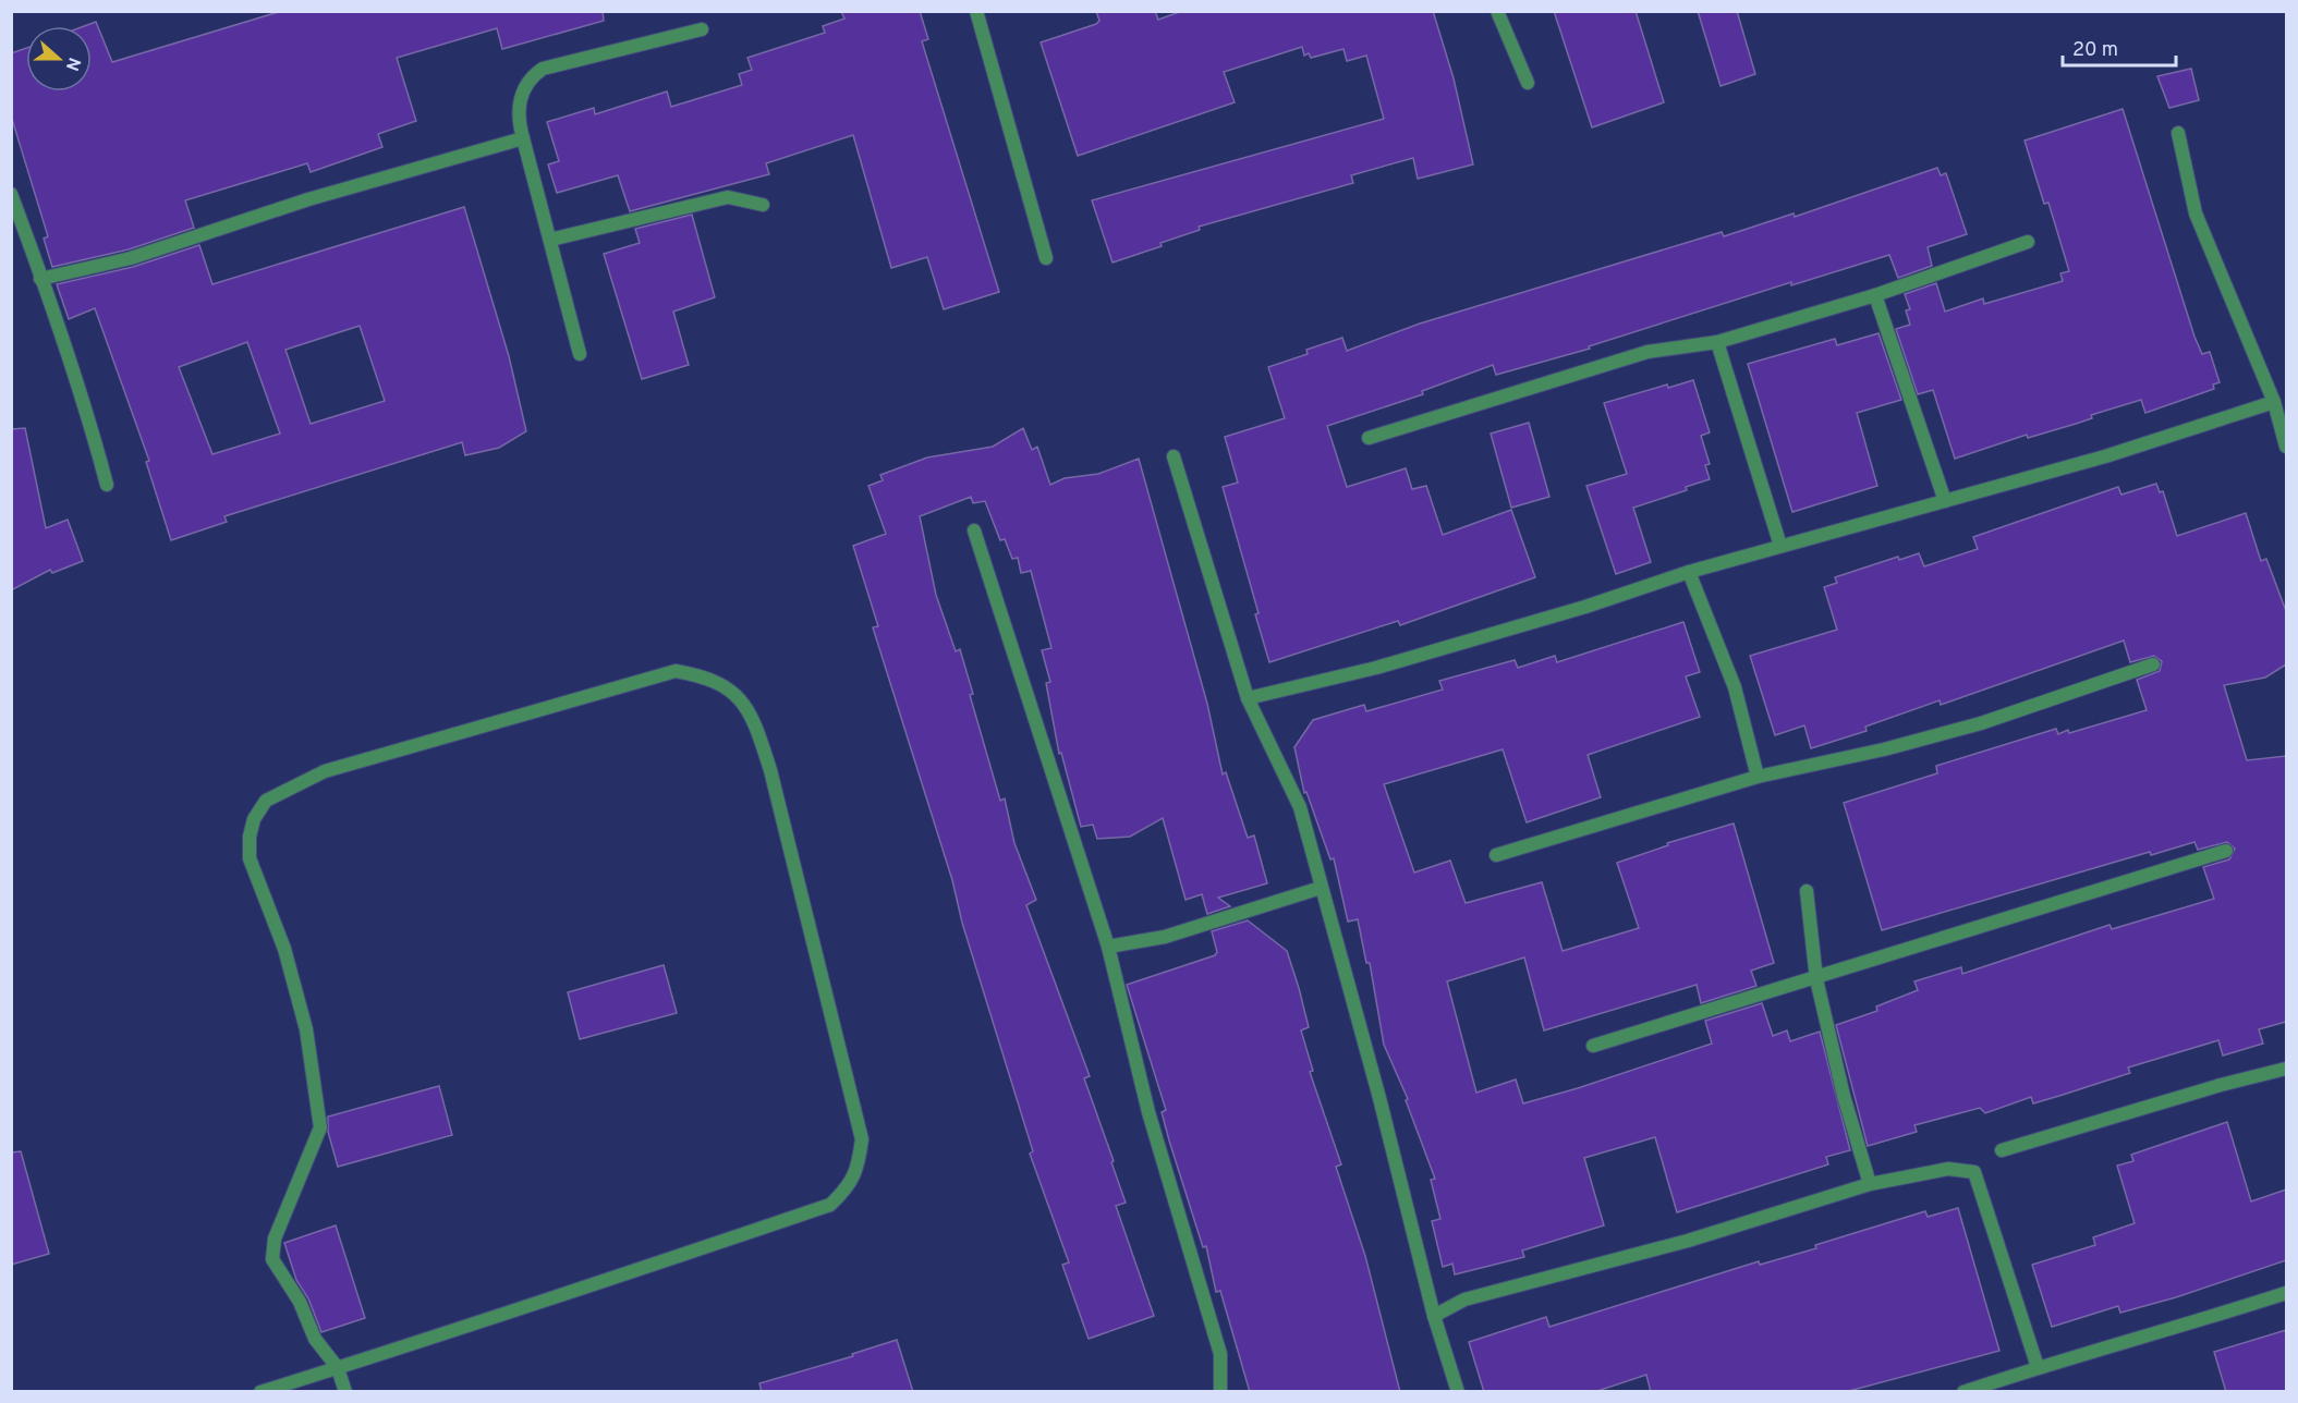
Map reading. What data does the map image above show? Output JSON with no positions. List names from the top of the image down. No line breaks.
{"scale_bar":"20 m","north":"right"}
